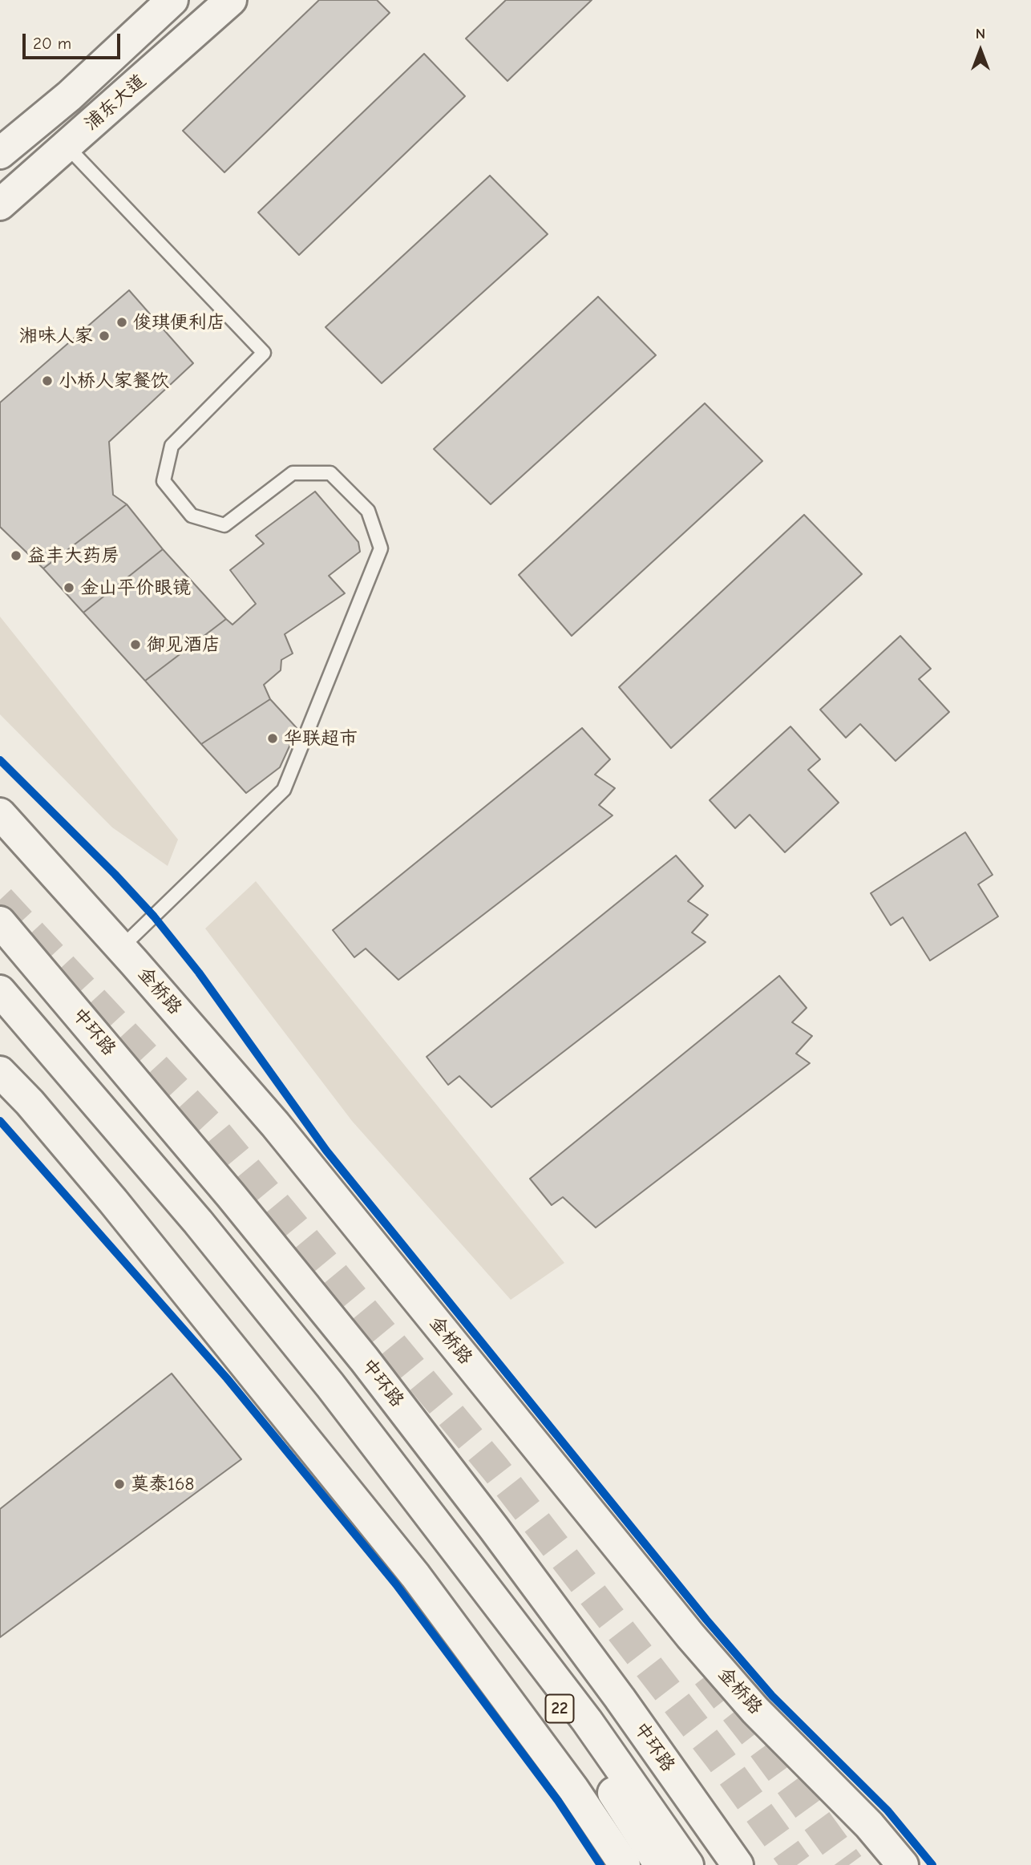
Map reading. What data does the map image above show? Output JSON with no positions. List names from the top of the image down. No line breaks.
{"streets":{"main road":["浦东大道","金桥路","中环路","22"]},"places":["俊琪便利店","湘味人家","小桥人家餐饮","益丰大药房","金山平价眼镜","御见酒店","华联超市","莫泰168"],"scale_bar":"20 m","north":"top"}
